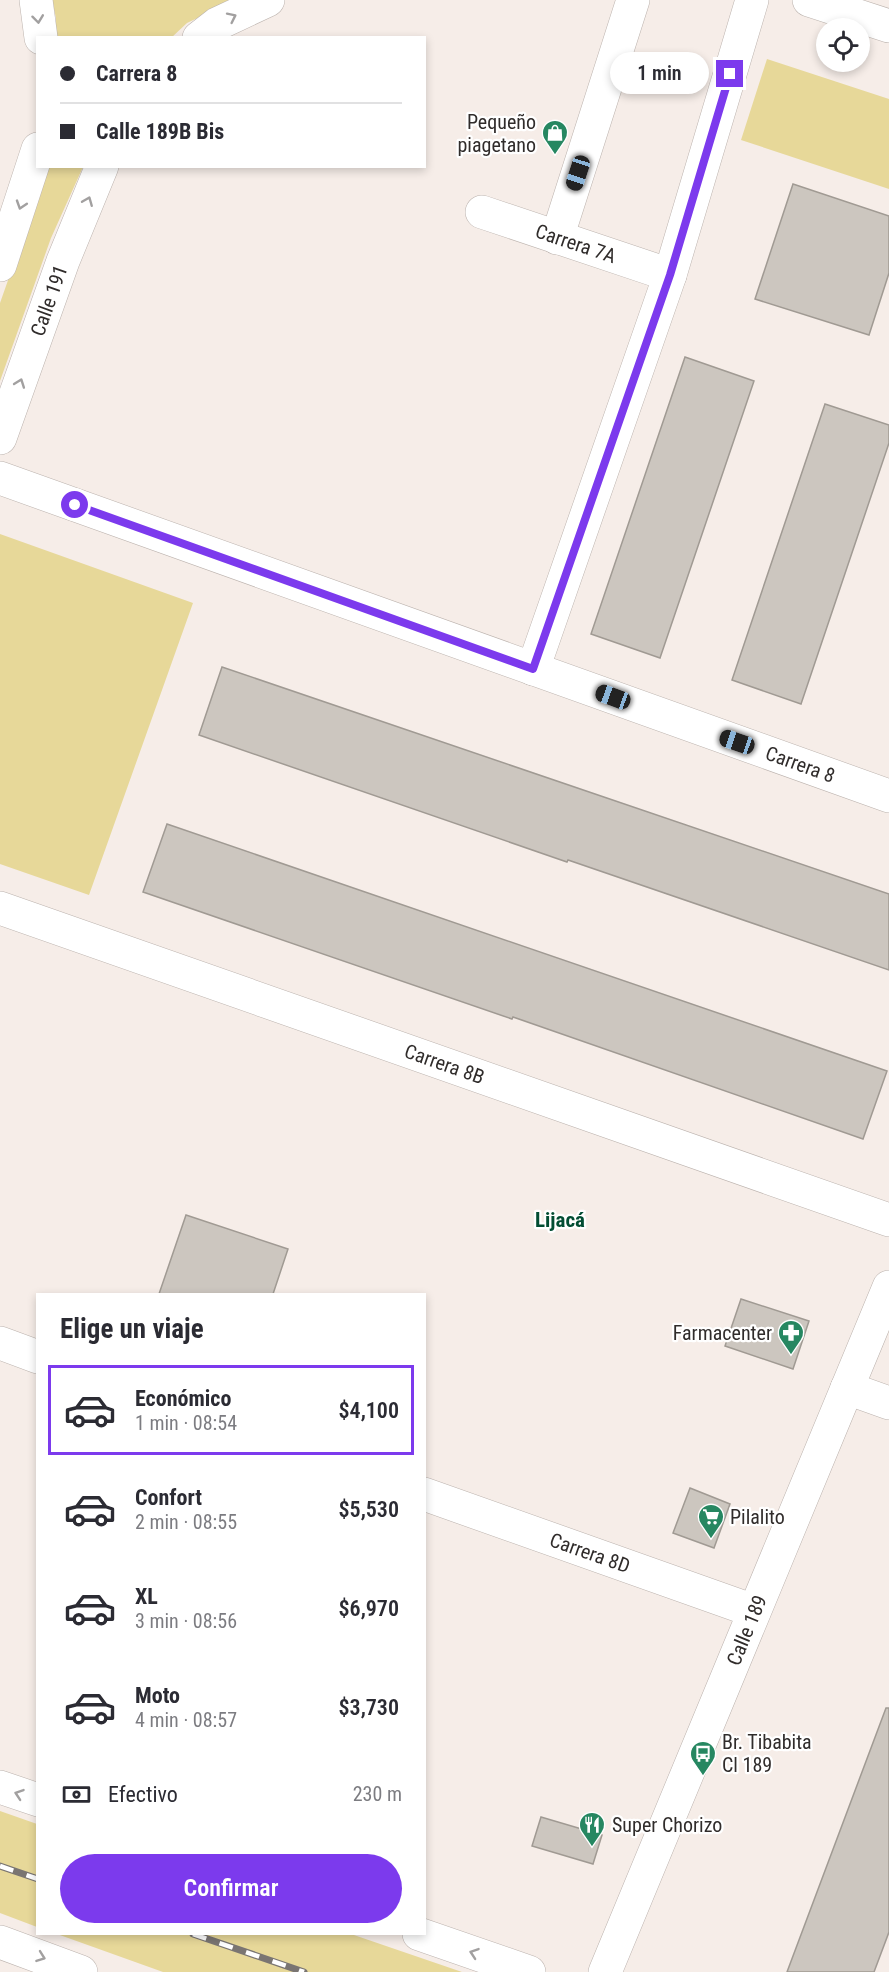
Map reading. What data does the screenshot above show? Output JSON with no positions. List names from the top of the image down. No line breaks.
{"streets":{"street":["Carrera 7A","Calle 191","Carrera 8","Carrera 8B","Carrera 8D","Calle 189"]},"crossings":[["Carrera 8D","Calle 189"]],"districts":["Lijacá"],"places":{"shop":["Pequeño piagetano"],"pharmacy":["Farmacenter"],"supermarket":["Pilalito"],"bus stop":["Br. Tibabita Cl 189"],"restaurant":["Super Chorizo"]},"page":{"banner":["Carrera 8","Calle 189B Bis"],"bubble":"1 min","heading":"Elige un viaje","list":[{"name":"Económico","note":"1 min · 08:54","value":"$4,100"},{"name":"Confort","note":"2 min · 08:55","value":"$5,530"},{"name":"XL","note":"3 min · 08:56","value":"$6,970"},{"name":"Moto","note":"4 min · 08:57","value":"$3,730"}],"pay":["Efectivo","230 m"],"buttons":"Confirmar"}}
